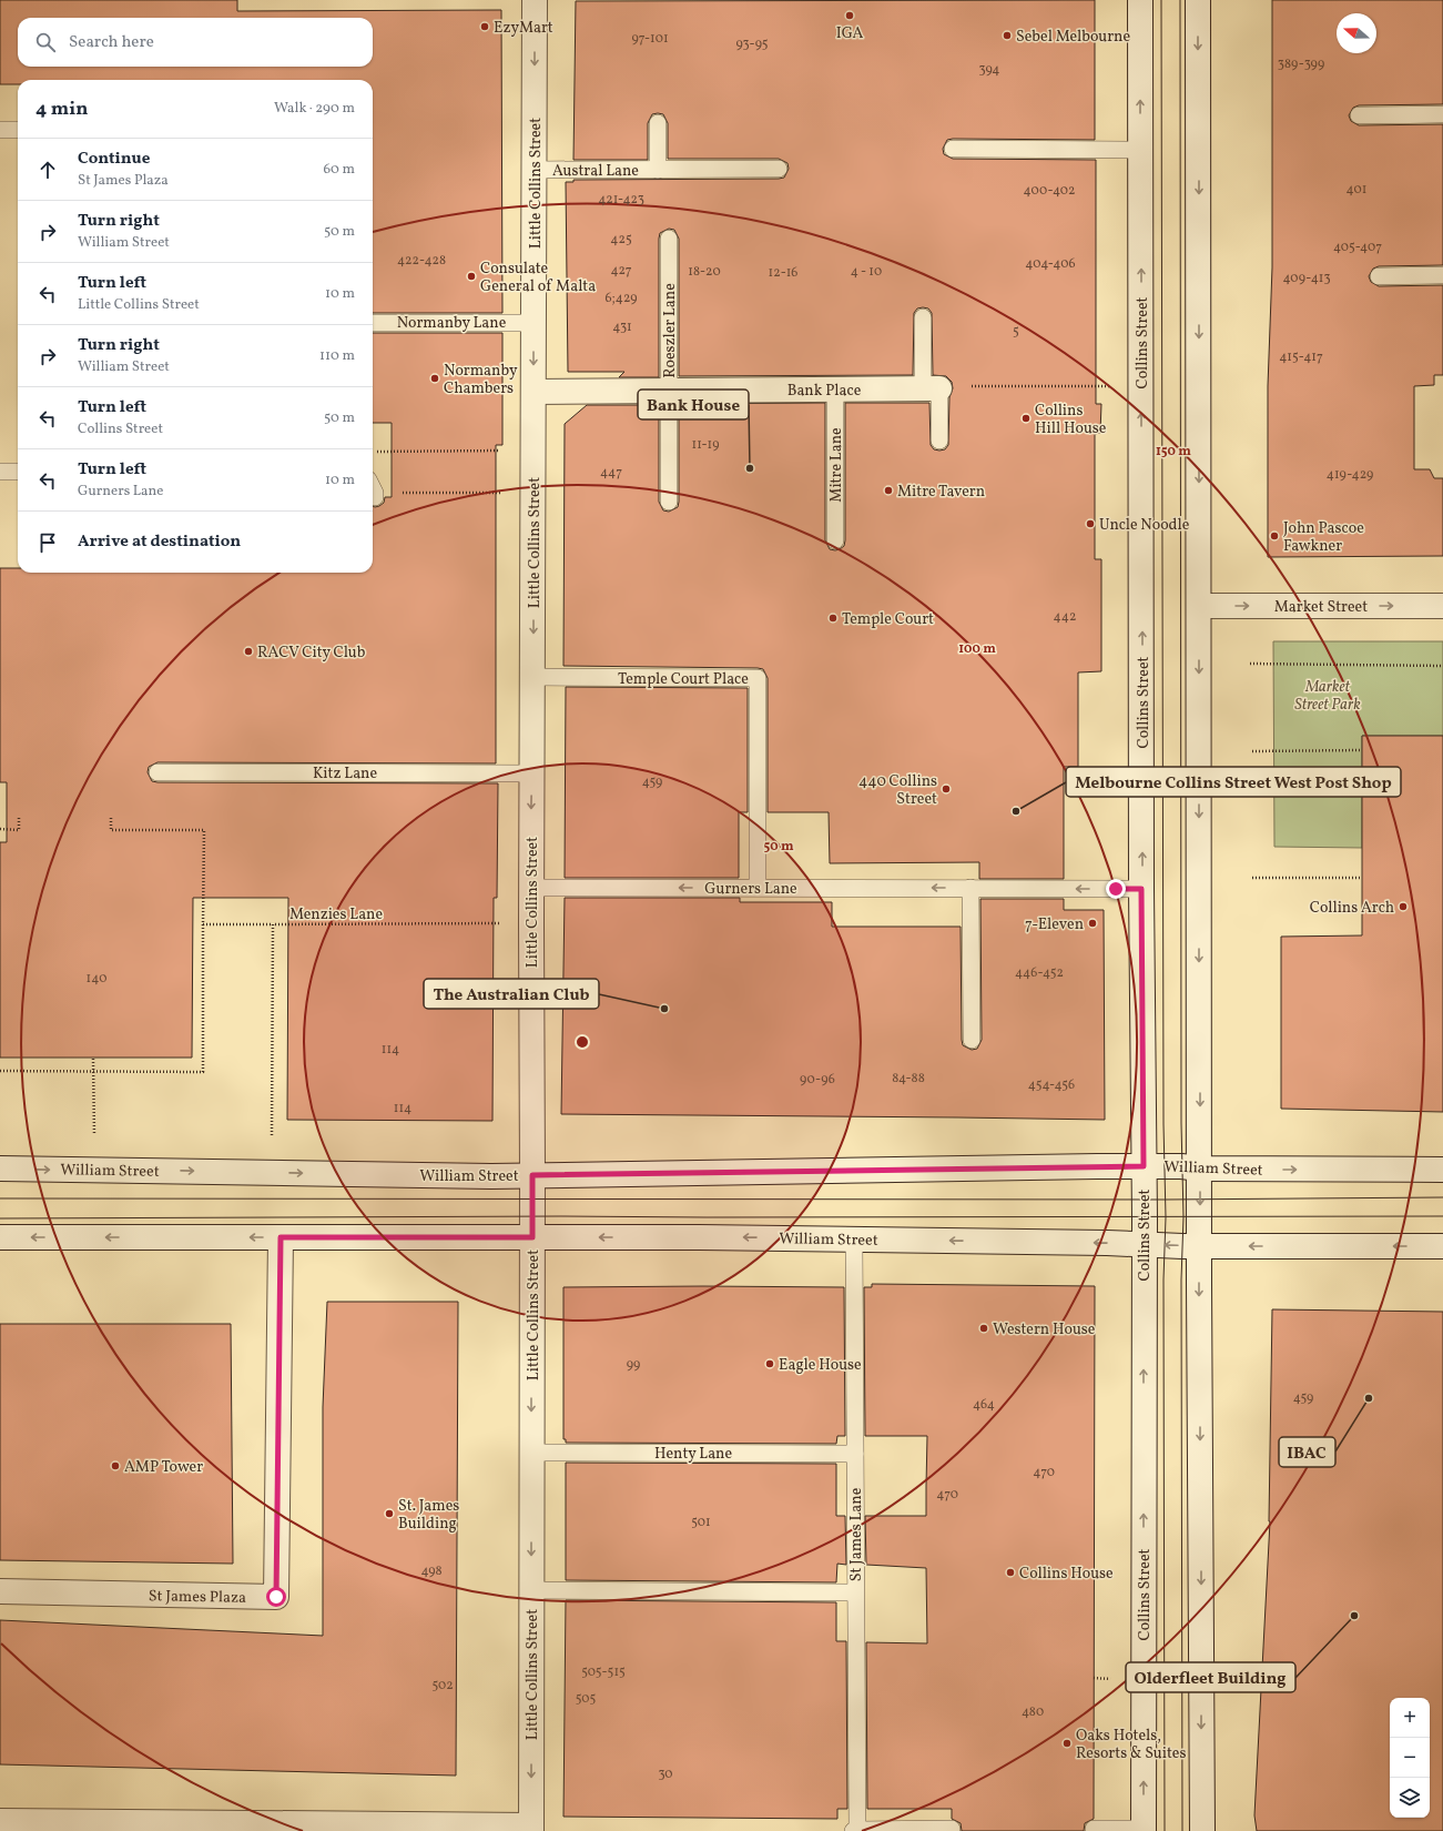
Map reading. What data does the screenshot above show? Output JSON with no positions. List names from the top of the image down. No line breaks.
{"streets":{"street":["Little Collins Street","Collins Street","Bank Place","Market Street","William Street","St James Plaza"],"lane":["Austral Lane","Normanby Lane","Roeszler Lane","Mitre Lane","Temple Court Place","Kitz Lane","Gurners Lane","Henty Lane","St James Lane"],"path":["Menzies Lane"]},"crossings":[["Austral Lane","Little Collins Street"],["Little Collins Street","Normanby Lane"],["Little Collins Street","Bank Place"],["Little Collins Street","Temple Court Place"],["Little Collins Street","Kitz Lane"],["Little Collins Street","Gurners Lane"],["Little Collins Street","William Street"],["Little Collins Street","Henty Lane"],["Roeszler Lane","Bank Place"],["Collins Street","Gurners Lane"],["Collins Street","William Street"],["Bank Place","Mitre Lane"],["Temple Court Place","Gurners Lane"],["William Street","St James Lane"],["William Street","St James Plaza"],["Henty Lane","St James Lane"]],"one_way":["Little Collins Street","Market Street","Gurners Lane"],"parks":["Market Street Park"],"places":["IGA","EzyMart","Sebel Melbourne","Consulate General of Malta","Normanby Chambers","Collins Hill House","Bank House","Mitre Tavern","Uncle Noodle","John Pascoe Fawkner","Temple Court","RACV City Club","440 Collins Street","Melbourne Collins Street West Post Shop","Collins Arch","7-Eleven","The Australian Club","Western House","Eagle House","IBAC","AMP Tower","St. James Building","Collins House","Olderfleet Building","Oaks Hotels, Resorts & Suites"],"house_numbers":["97-101","93-95","389-399","394","401","400-402","421-423","425","405-407","422-428","404-406","427","18-20","4 - 10","12-16","409-413","6;429","431","5","415-417","11-19","447","419-429","442","459","446-452","140","114","84-88","90-96","454-456","114","99","459","464","470","470","501","498","505-515","502","505","480","30"],"north":"left","page":{"search":"Search here","heading":["4 min","Walk · 290 m"],"list":[["Continue","St James Plaza","60 m"],["Turn right","William Street","50 m"],["Turn left","Little Collins Street","10 m"],["Turn right","William Street","110 m"],["Turn left","Collins Street","50 m"],["Turn left","Gurners Lane","10 m"],"Arrive at destination"],"map_buttons":["+","−"]},"rings":["150 m","100 m","50 m"]}
